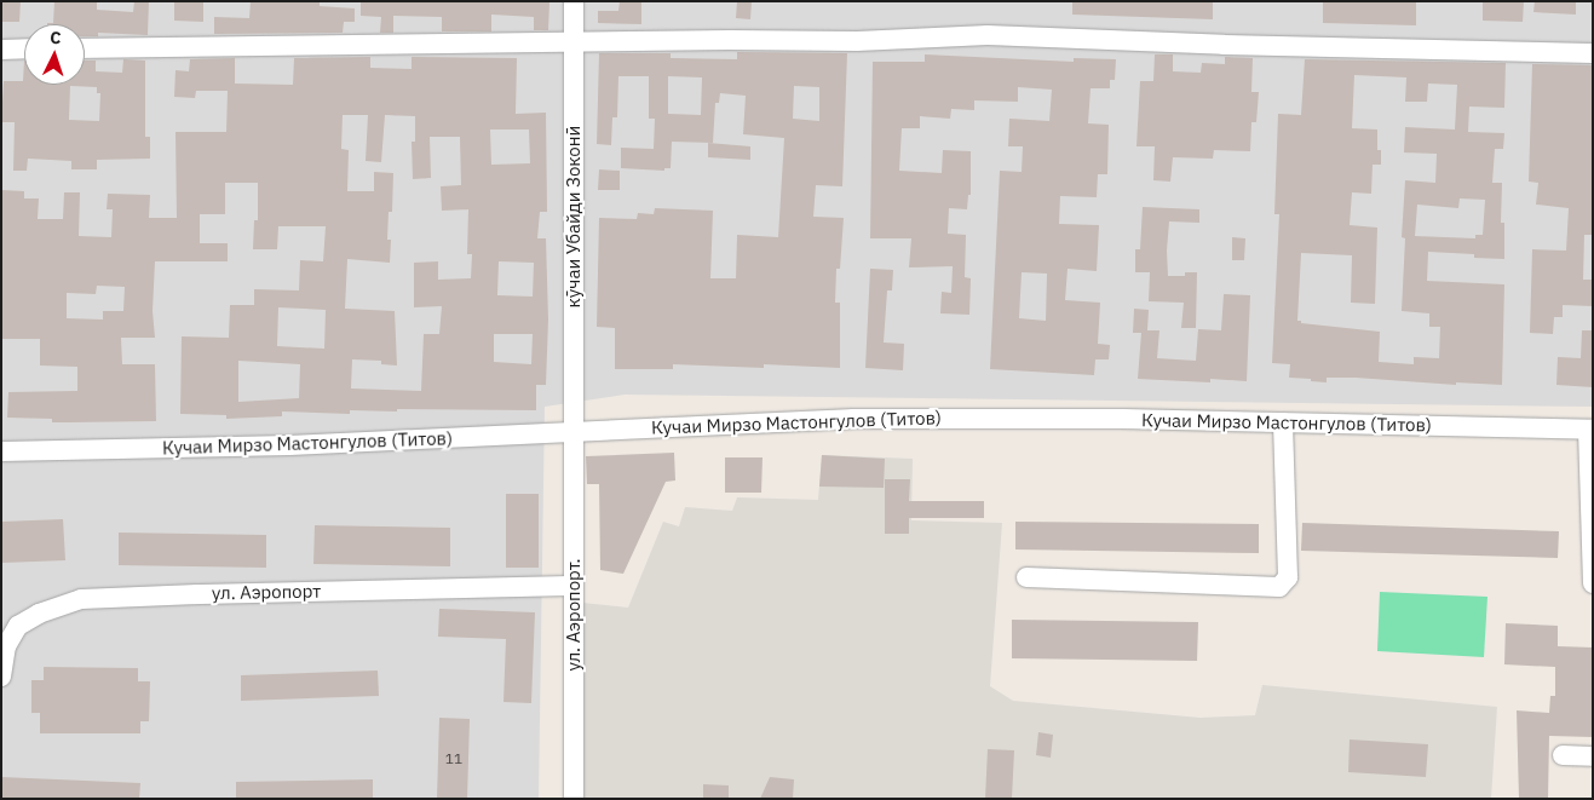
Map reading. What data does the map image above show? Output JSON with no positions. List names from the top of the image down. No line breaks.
{"streets":{"street":["кӯчаи Убайди Зоконӣ","Кучаи Мирзо Мастонгулов (Титов)","ул. Аэропорт","ул. Аэропорт."]},"crossings":[["кӯчаи Убайди Зоконӣ","Кучаи Мирзо Мастонгулов (Титов)"],["кӯчаи Убайди Зоконӣ","ул. Аэропорт."],["Кучаи Мирзо Мастонгулов (Титов)","ул. Аэропорт."],["ул. Аэропорт","ул. Аэропорт."]],"house_numbers":["11"],"north":"top"}
